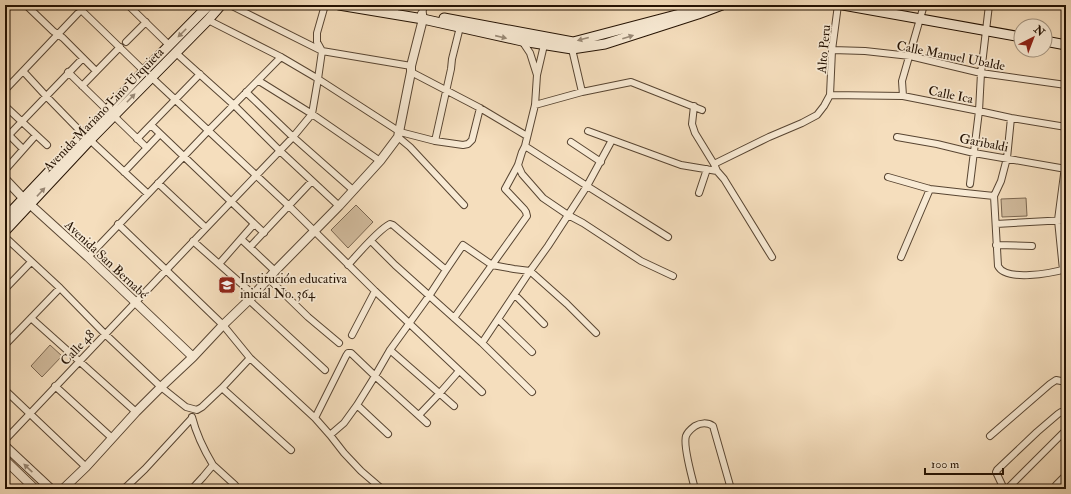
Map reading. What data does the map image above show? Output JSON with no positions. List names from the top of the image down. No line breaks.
{"streets":{"main road":["Avenida Mariano Lino Urquieta"],"street":["Alto Peru","Calle Manuel Ubalde","Calle Ica","Garibaldi","Avenida San Bernabé","Calle 48"]},"crossings":[["Alto Peru","Calle Manuel Ubalde"],["Alto Peru","Calle Ica"],["Avenida Mariano Lino Urquieta","Avenida San Bernabé"],["Avenida San Bernabé","Calle 48"]],"places":{"school or university":["Institución educativa inicial No. 364"]},"scale_bar":"100 m","north":"top right"}
